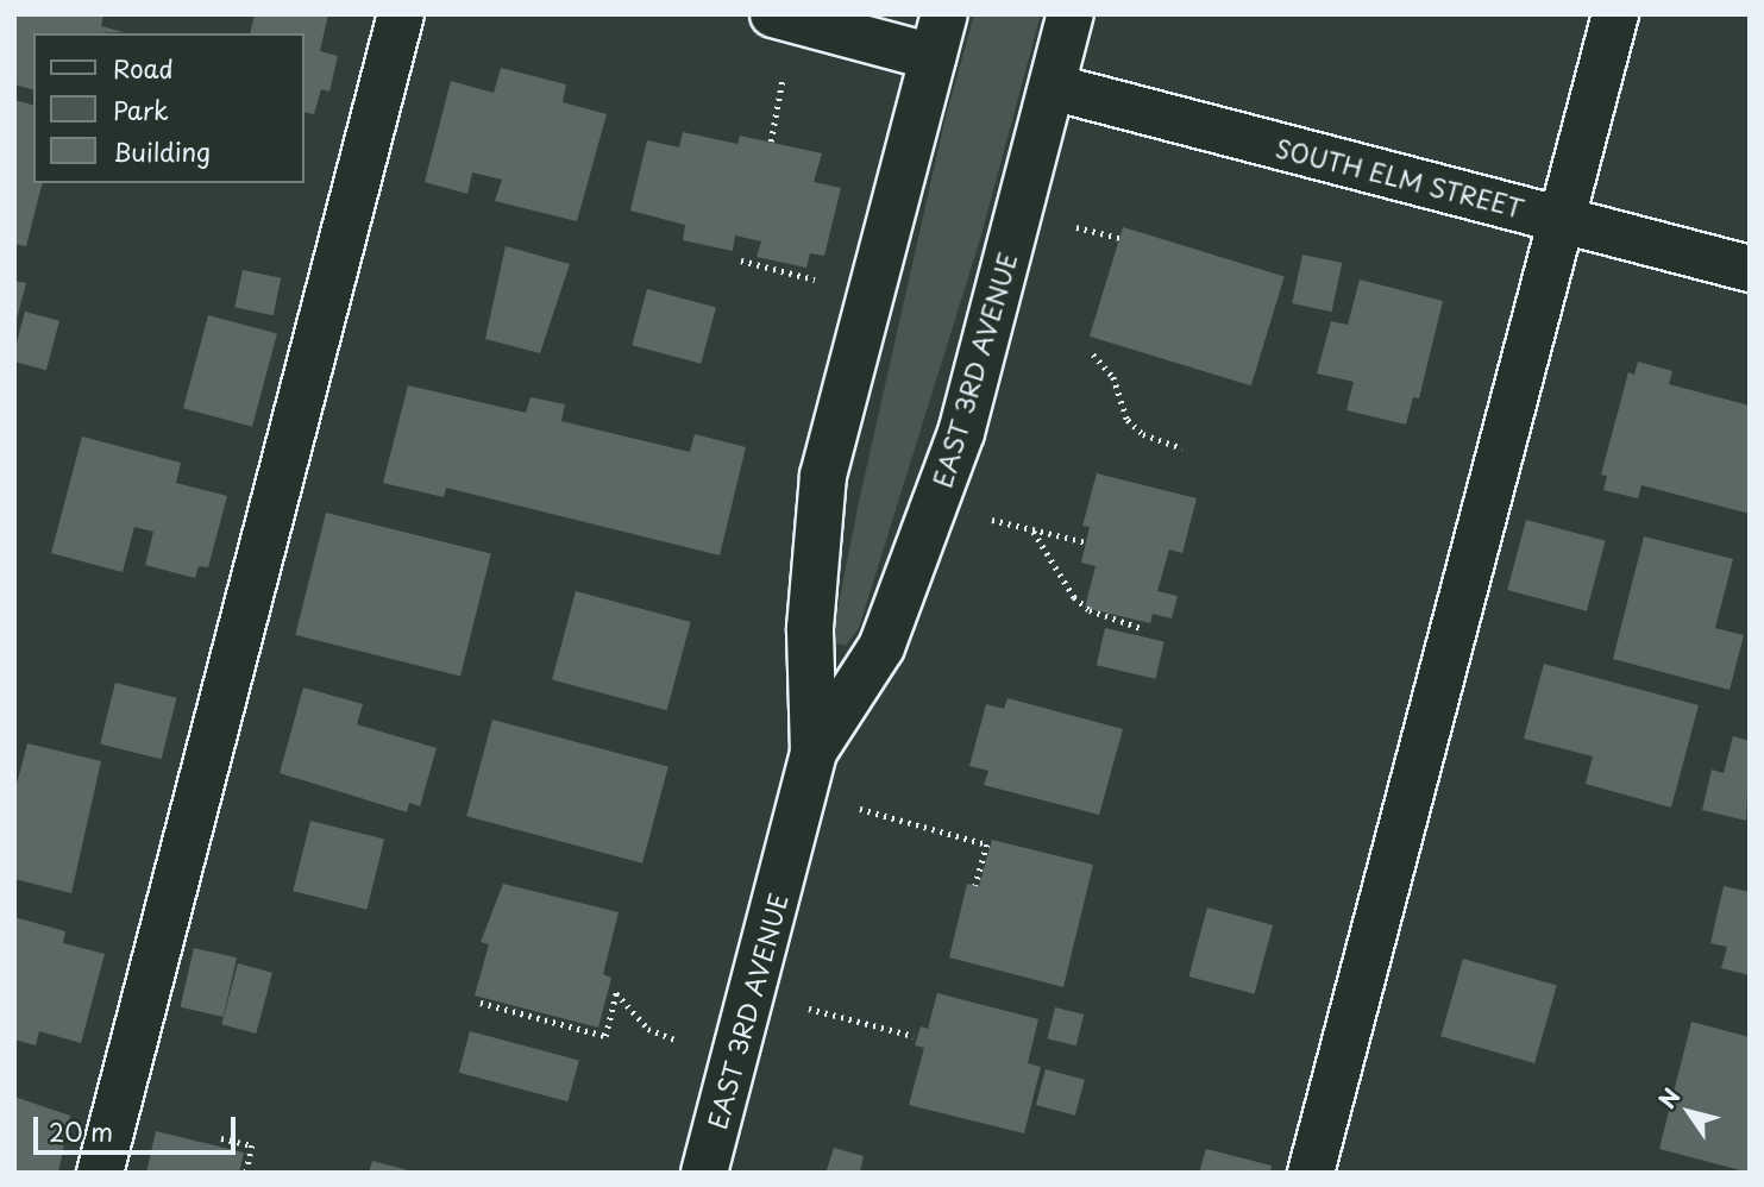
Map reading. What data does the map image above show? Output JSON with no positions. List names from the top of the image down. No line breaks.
{"streets":{"street":["SOUTH ELM STREET","EAST 3RD AVENUE"]},"crossings":[["SOUTH ELM STREET","EAST 3RD AVENUE"]],"legend":["Road","Park","Building"],"scale_bar":"20 m","north":"top left"}
